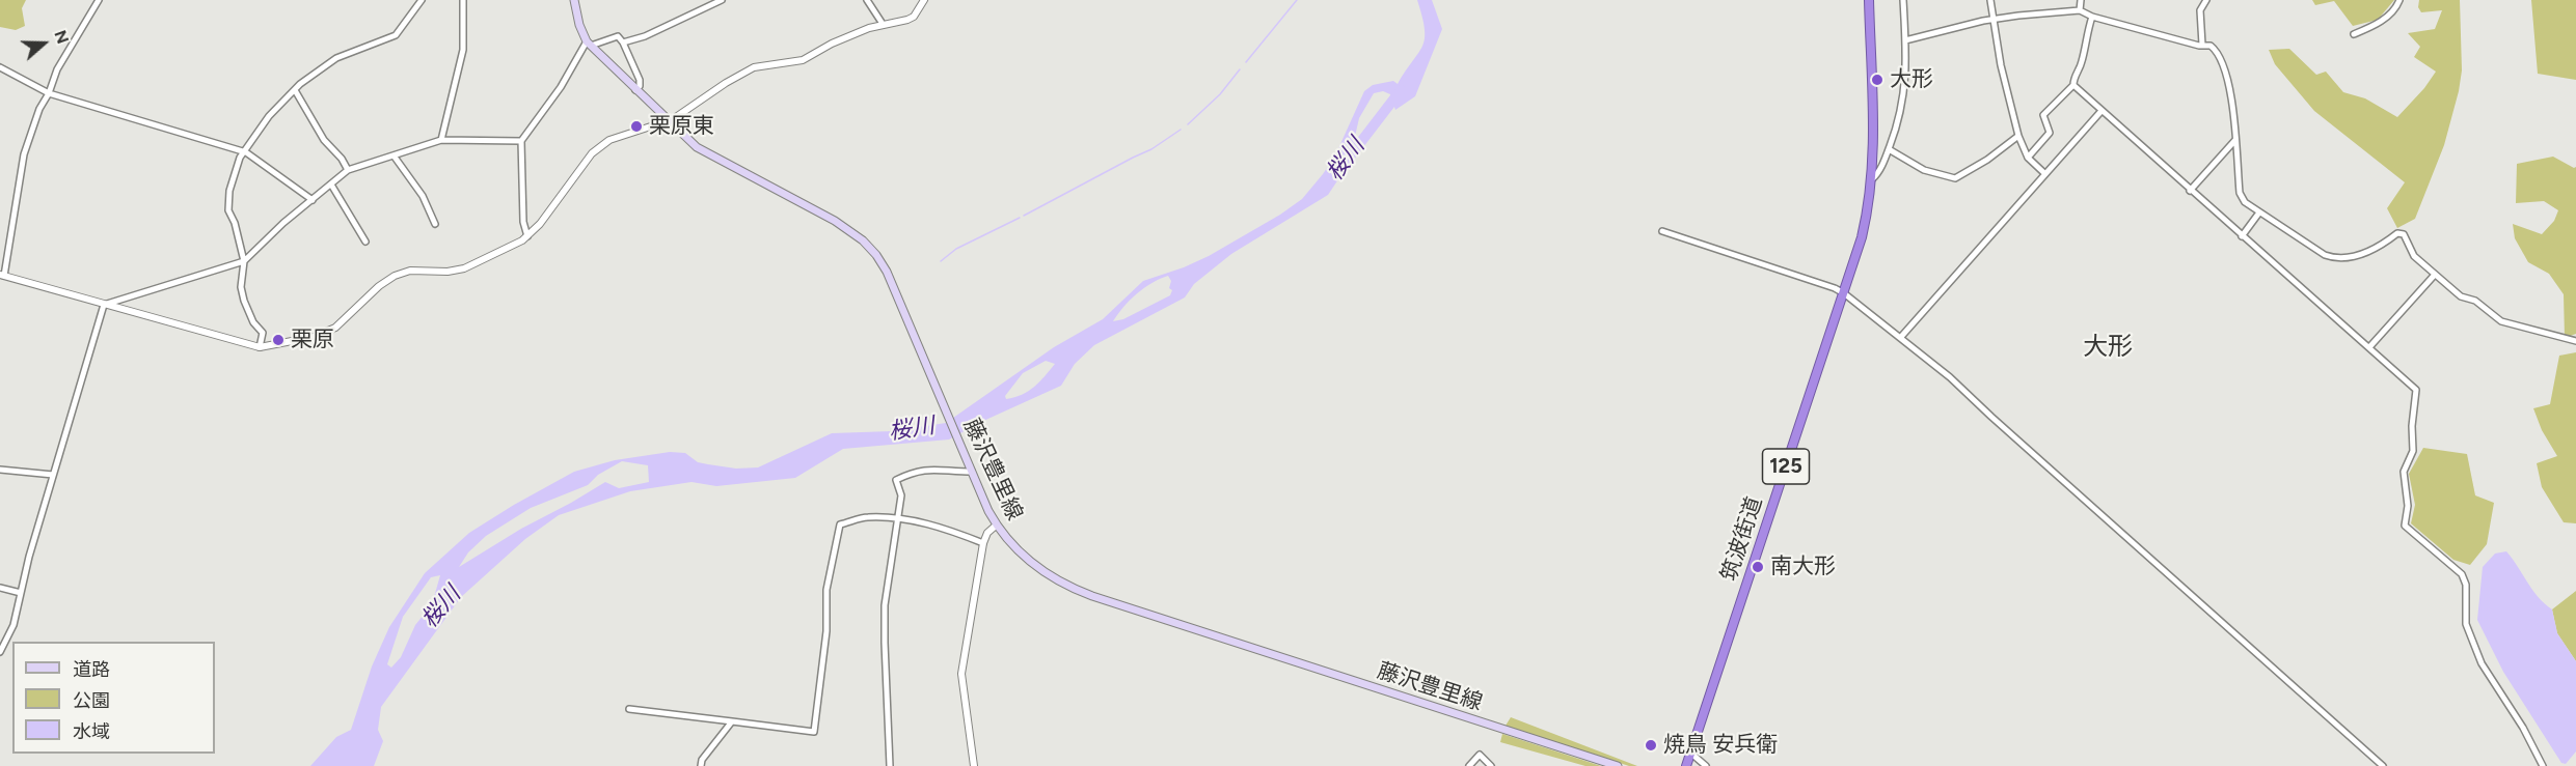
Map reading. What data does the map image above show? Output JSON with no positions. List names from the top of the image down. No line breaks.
{"streets":{"highway":["125","筑波街道"],"main road":["藤沢豊里線"]},"districts":["大形"],"water":["桜川"],"places":["大形","栗原東","栗原","南大形","焼鳥 安兵衛"],"legend":["道路","公園","水域"],"north":"right"}
